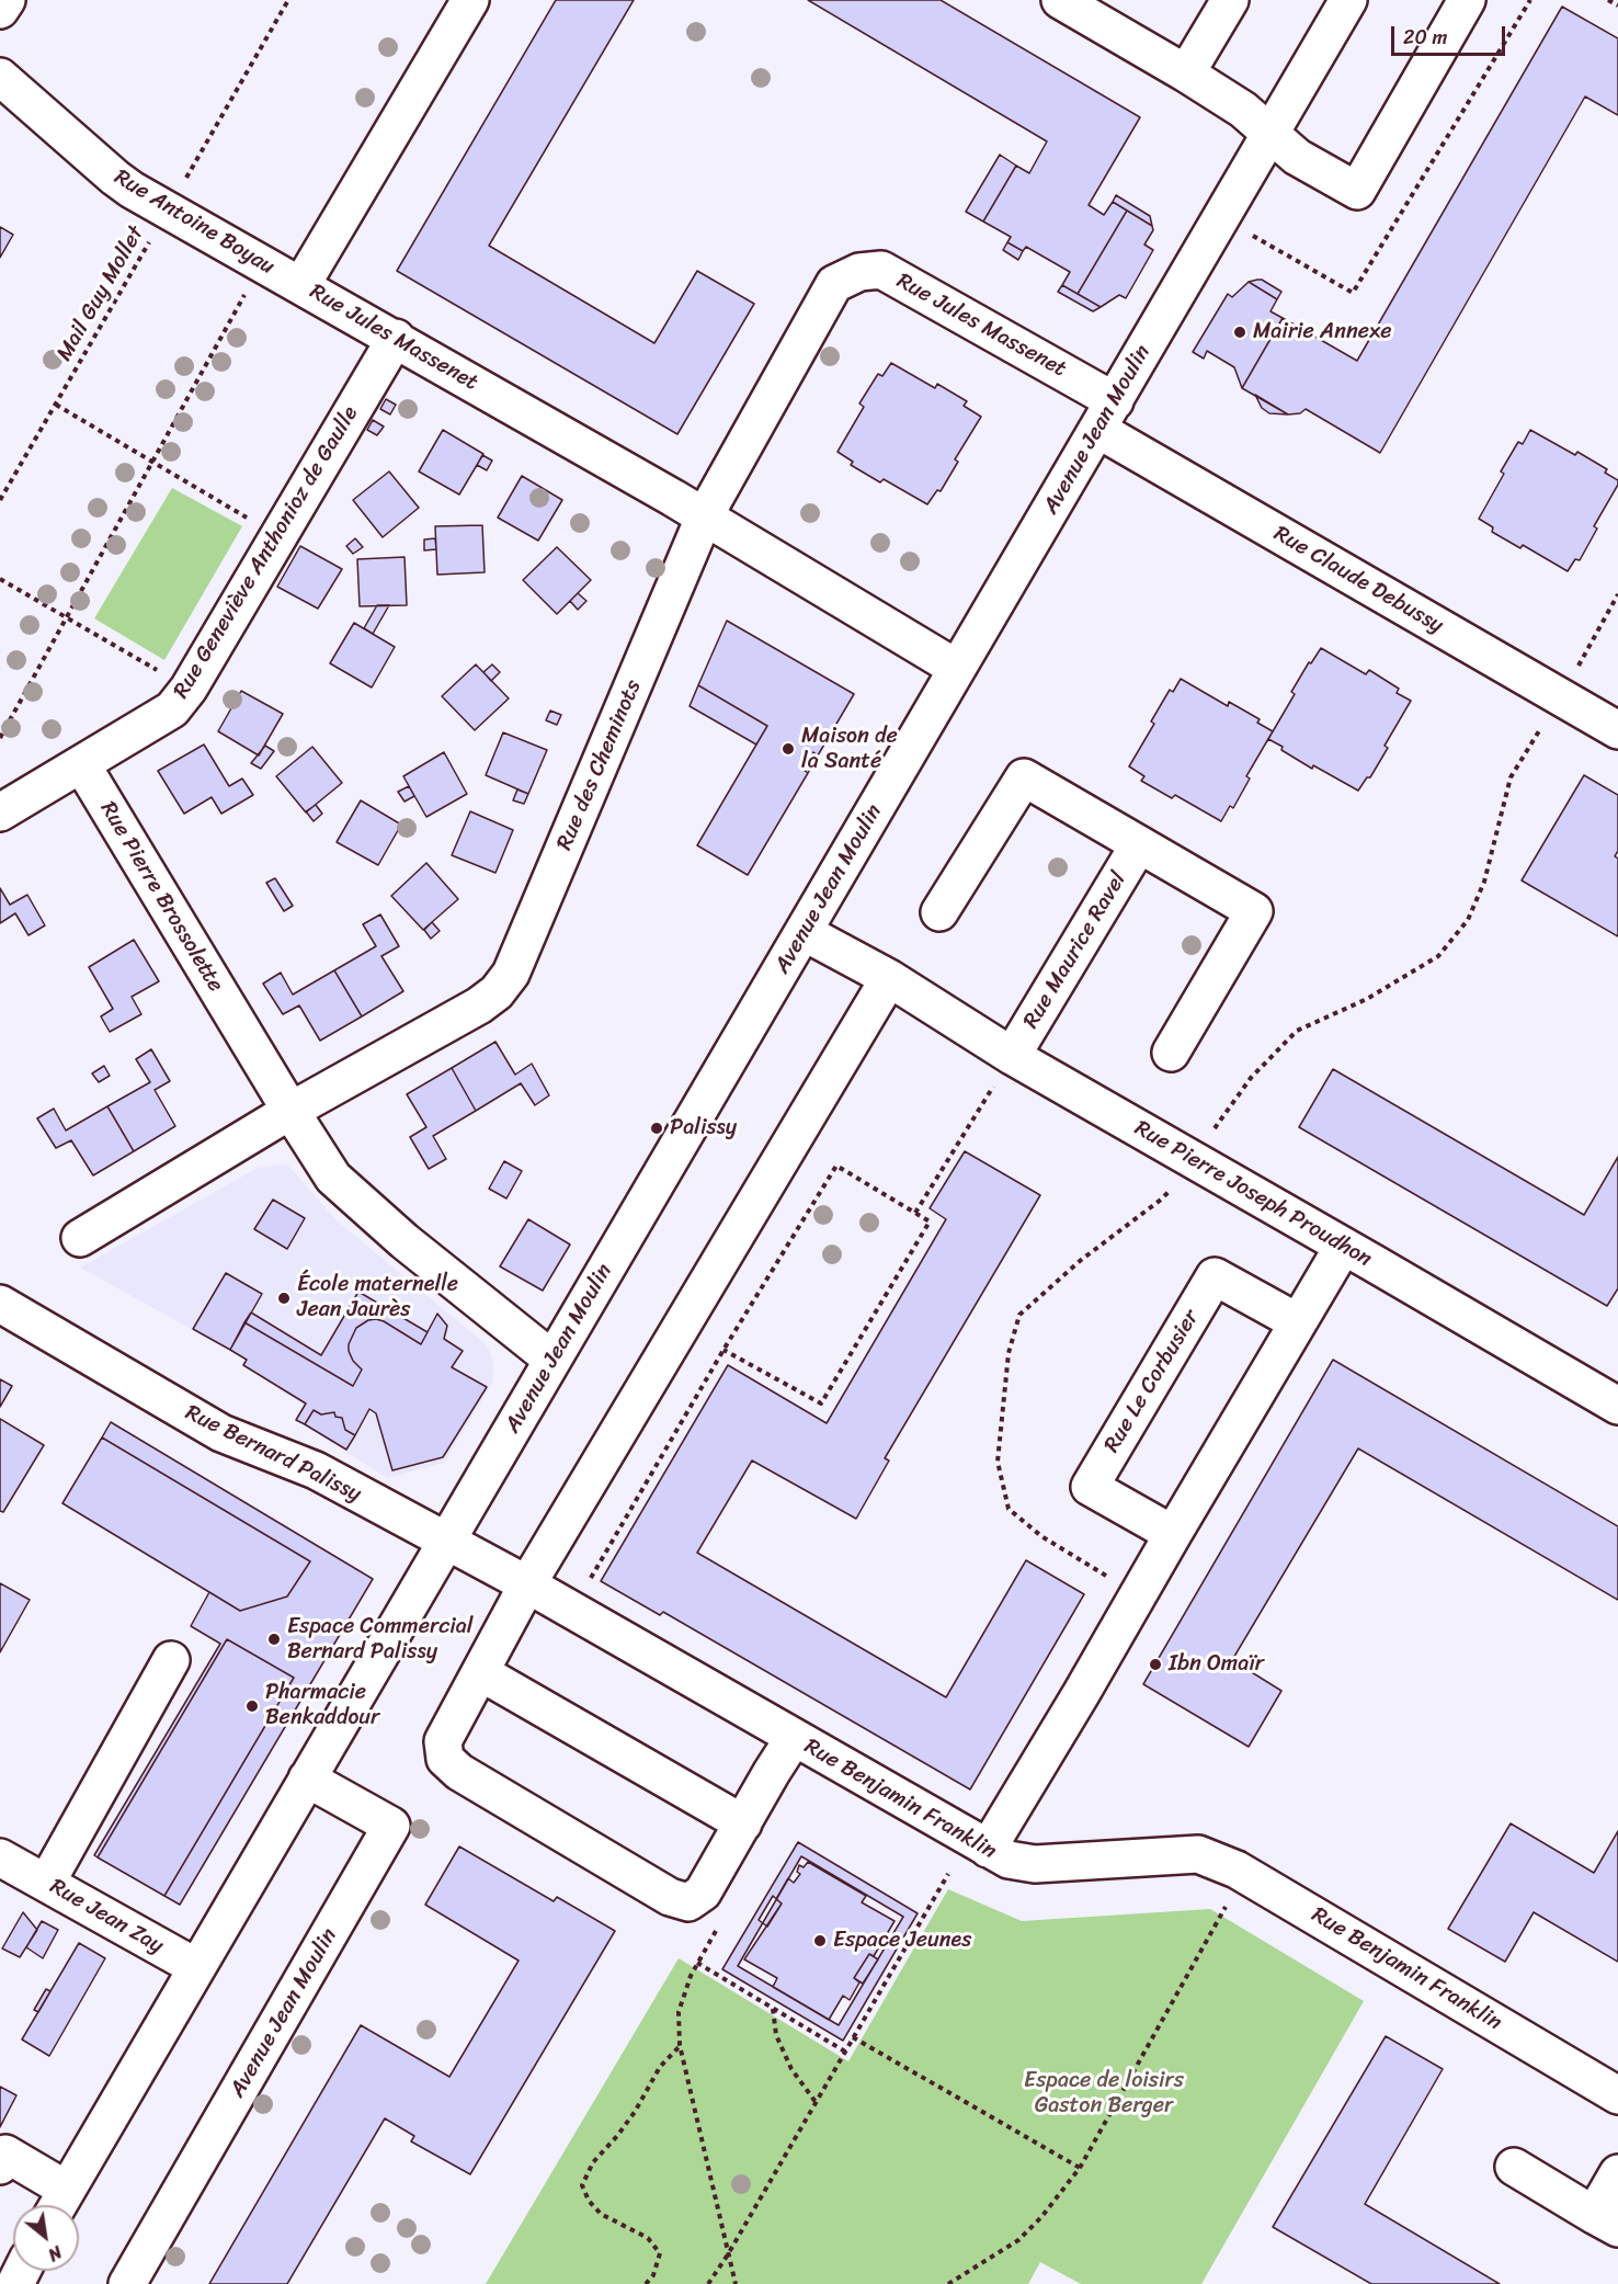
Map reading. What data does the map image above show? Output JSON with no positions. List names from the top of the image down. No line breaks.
{"streets":{"street":["Rue Antoine Boyau","Rue Jules Massenet","Avenue Jean Moulin","Rue Geneviève Anthonioz de Gaulle","Rue Claude Debussy","Rue des Cheminots","Rue Pierre Brossolette","Rue Maurice Ravel","Rue Pierre Joseph Proudhon","Rue Le Corbusier","Rue Bernard Palissy","Rue Benjamin Franklin","Rue Jean Zay"],"path":["Mail Guy Mollet"]},"crossings":[["Rue Antoine Boyau","Mail Guy Mollet"],["Rue Antoine Boyau","Rue Jules Massenet"],["Rue Jules Massenet","Avenue Jean Moulin"],["Rue Jules Massenet","Rue Geneviève Anthonioz de Gaulle"],["Rue Jules Massenet","Rue Claude Debussy"],["Rue Jules Massenet","Rue des Cheminots"],["Avenue Jean Moulin","Rue Claude Debussy"],["Avenue Jean Moulin","Rue Pierre Brossolette"],["Avenue Jean Moulin","Rue Pierre Joseph Proudhon"],["Avenue Jean Moulin","Rue Bernard Palissy"],["Avenue Jean Moulin","Rue Benjamin Franklin"],["Avenue Jean Moulin","Rue Jean Zay"],["Rue Geneviève Anthonioz de Gaulle","Rue Pierre Brossolette"],["Rue des Cheminots","Rue Pierre Brossolette"],["Rue Maurice Ravel","Rue Pierre Joseph Proudhon"],["Rue Bernard Palissy","Rue Benjamin Franklin"]],"parks":["Espace de loisirs Gaston Berger"],"places":["Mairie Annexe","Maison de la Santé","Palissy","École maternelle Jean Jaurès","Espace Commercial Bernard Palissy","Ibn Omaïr","Pharmacie Benkaddour","Espace Jeunes"],"scale_bar":"20 m","north":"bottom right"}
